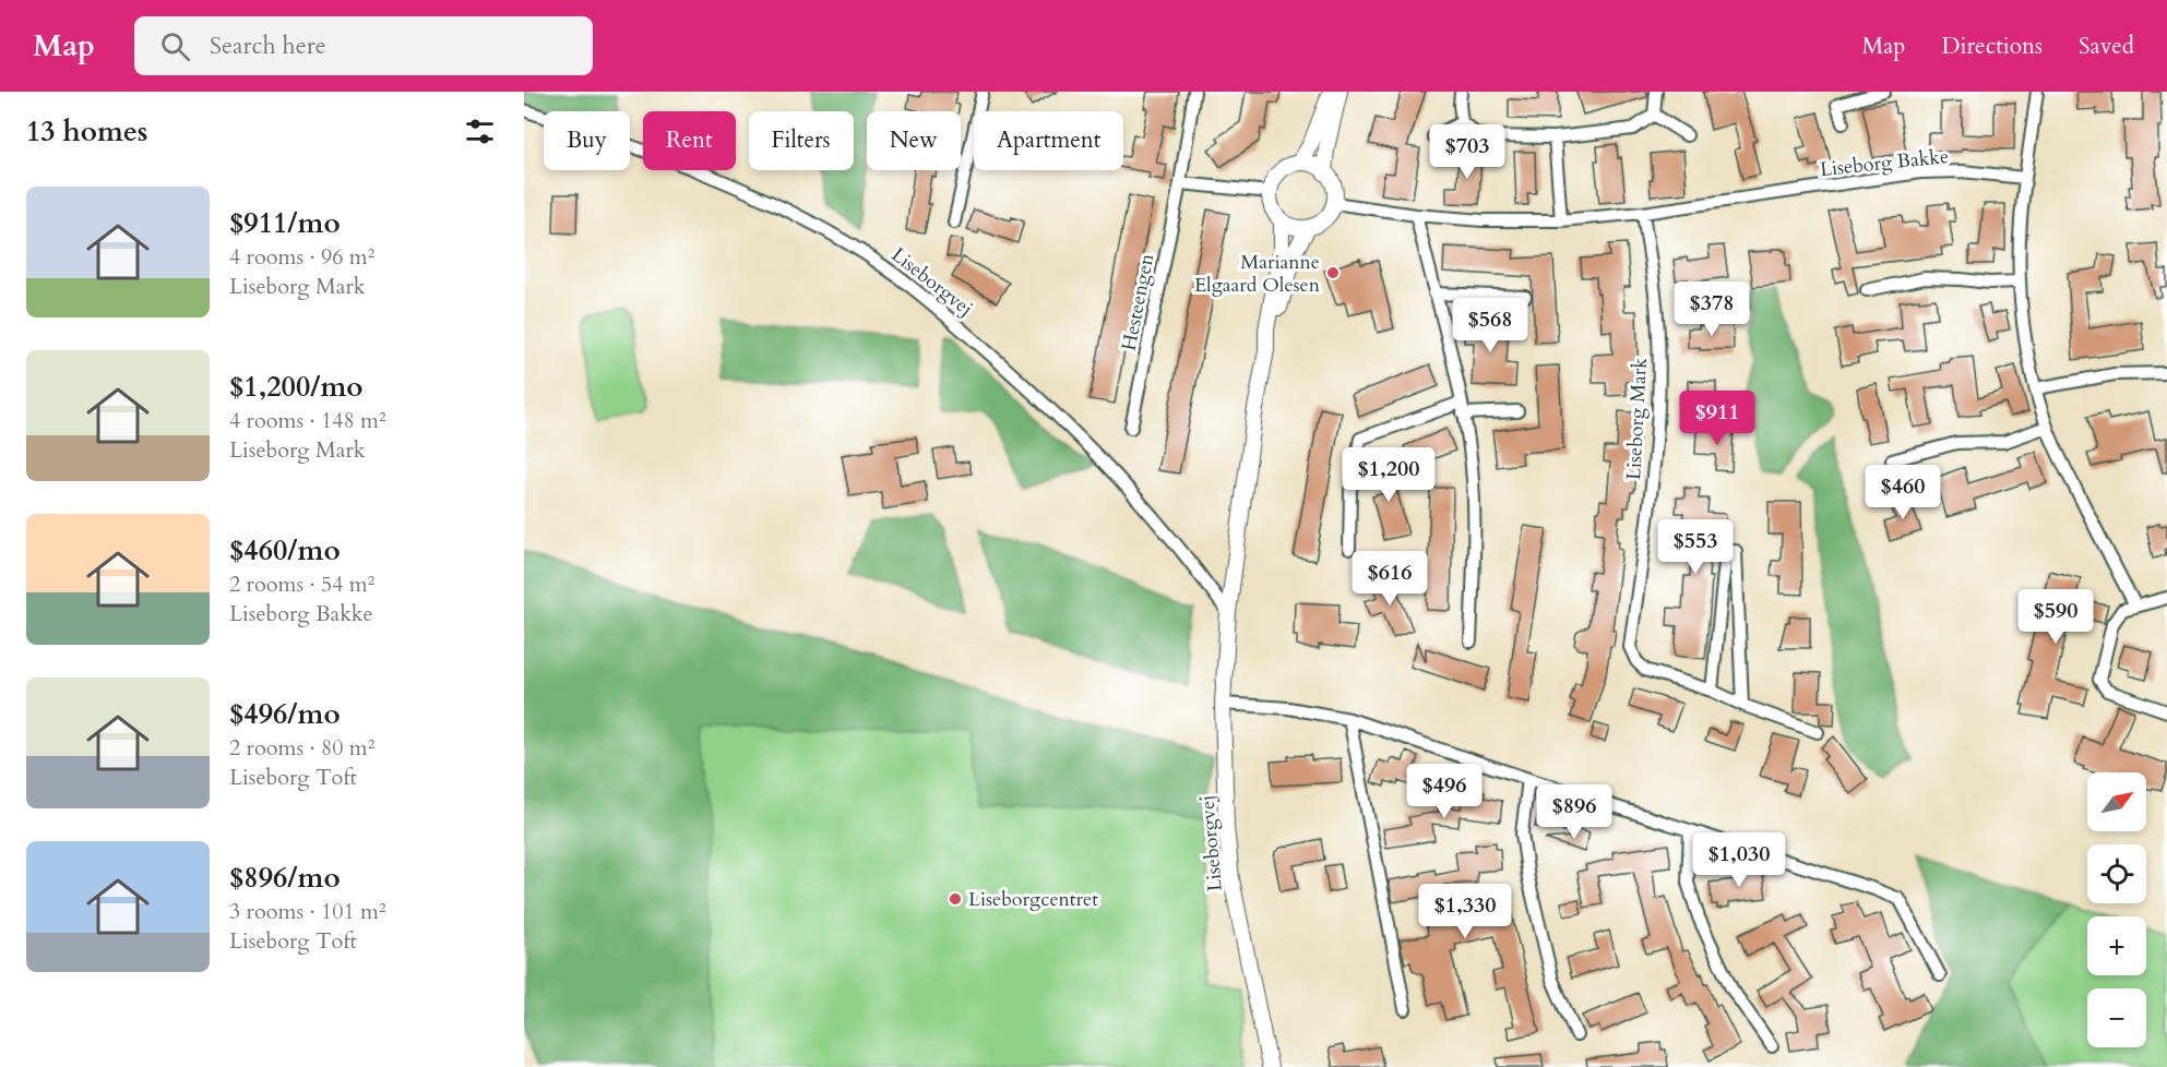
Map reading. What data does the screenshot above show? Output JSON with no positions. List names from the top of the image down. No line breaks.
{"streets":{"street":["Liseborg Bakke","Liseborgvej","Hesteengen","Liseborg Mark"]},"crossings":[["Liseborg Bakke","Liseborg Mark"]],"places":["Marianne Elgaard Olesen","Liseborgcentret"],"north":"top right","page":{"header":"Map","search":"Search here","nav":["Map","Directions","Saved"],"heading":"13 homes","chip":["Buy","Rent","Filters","New","Apartment"],"price":["$703","$378","$568","$911","$1,200","$460","$553","$616","$590","$496","$896","$1,030","$1,330"],"list":[{"name":"$911/mo","note":"4 rooms · 96 m² · Liseborg Mark"},{"name":"$1,200/mo","note":"4 rooms · 148 m² · Liseborg Mark"},{"name":"$460/mo","note":"2 rooms · 54 m² · Liseborg Bakke"},{"name":"$496/mo","note":"2 rooms · 80 m² · Liseborg Toft"},{"name":"$896/mo","note":"3 rooms · 101 m² · Liseborg Toft"}],"map_buttons":["+","−"]}}
